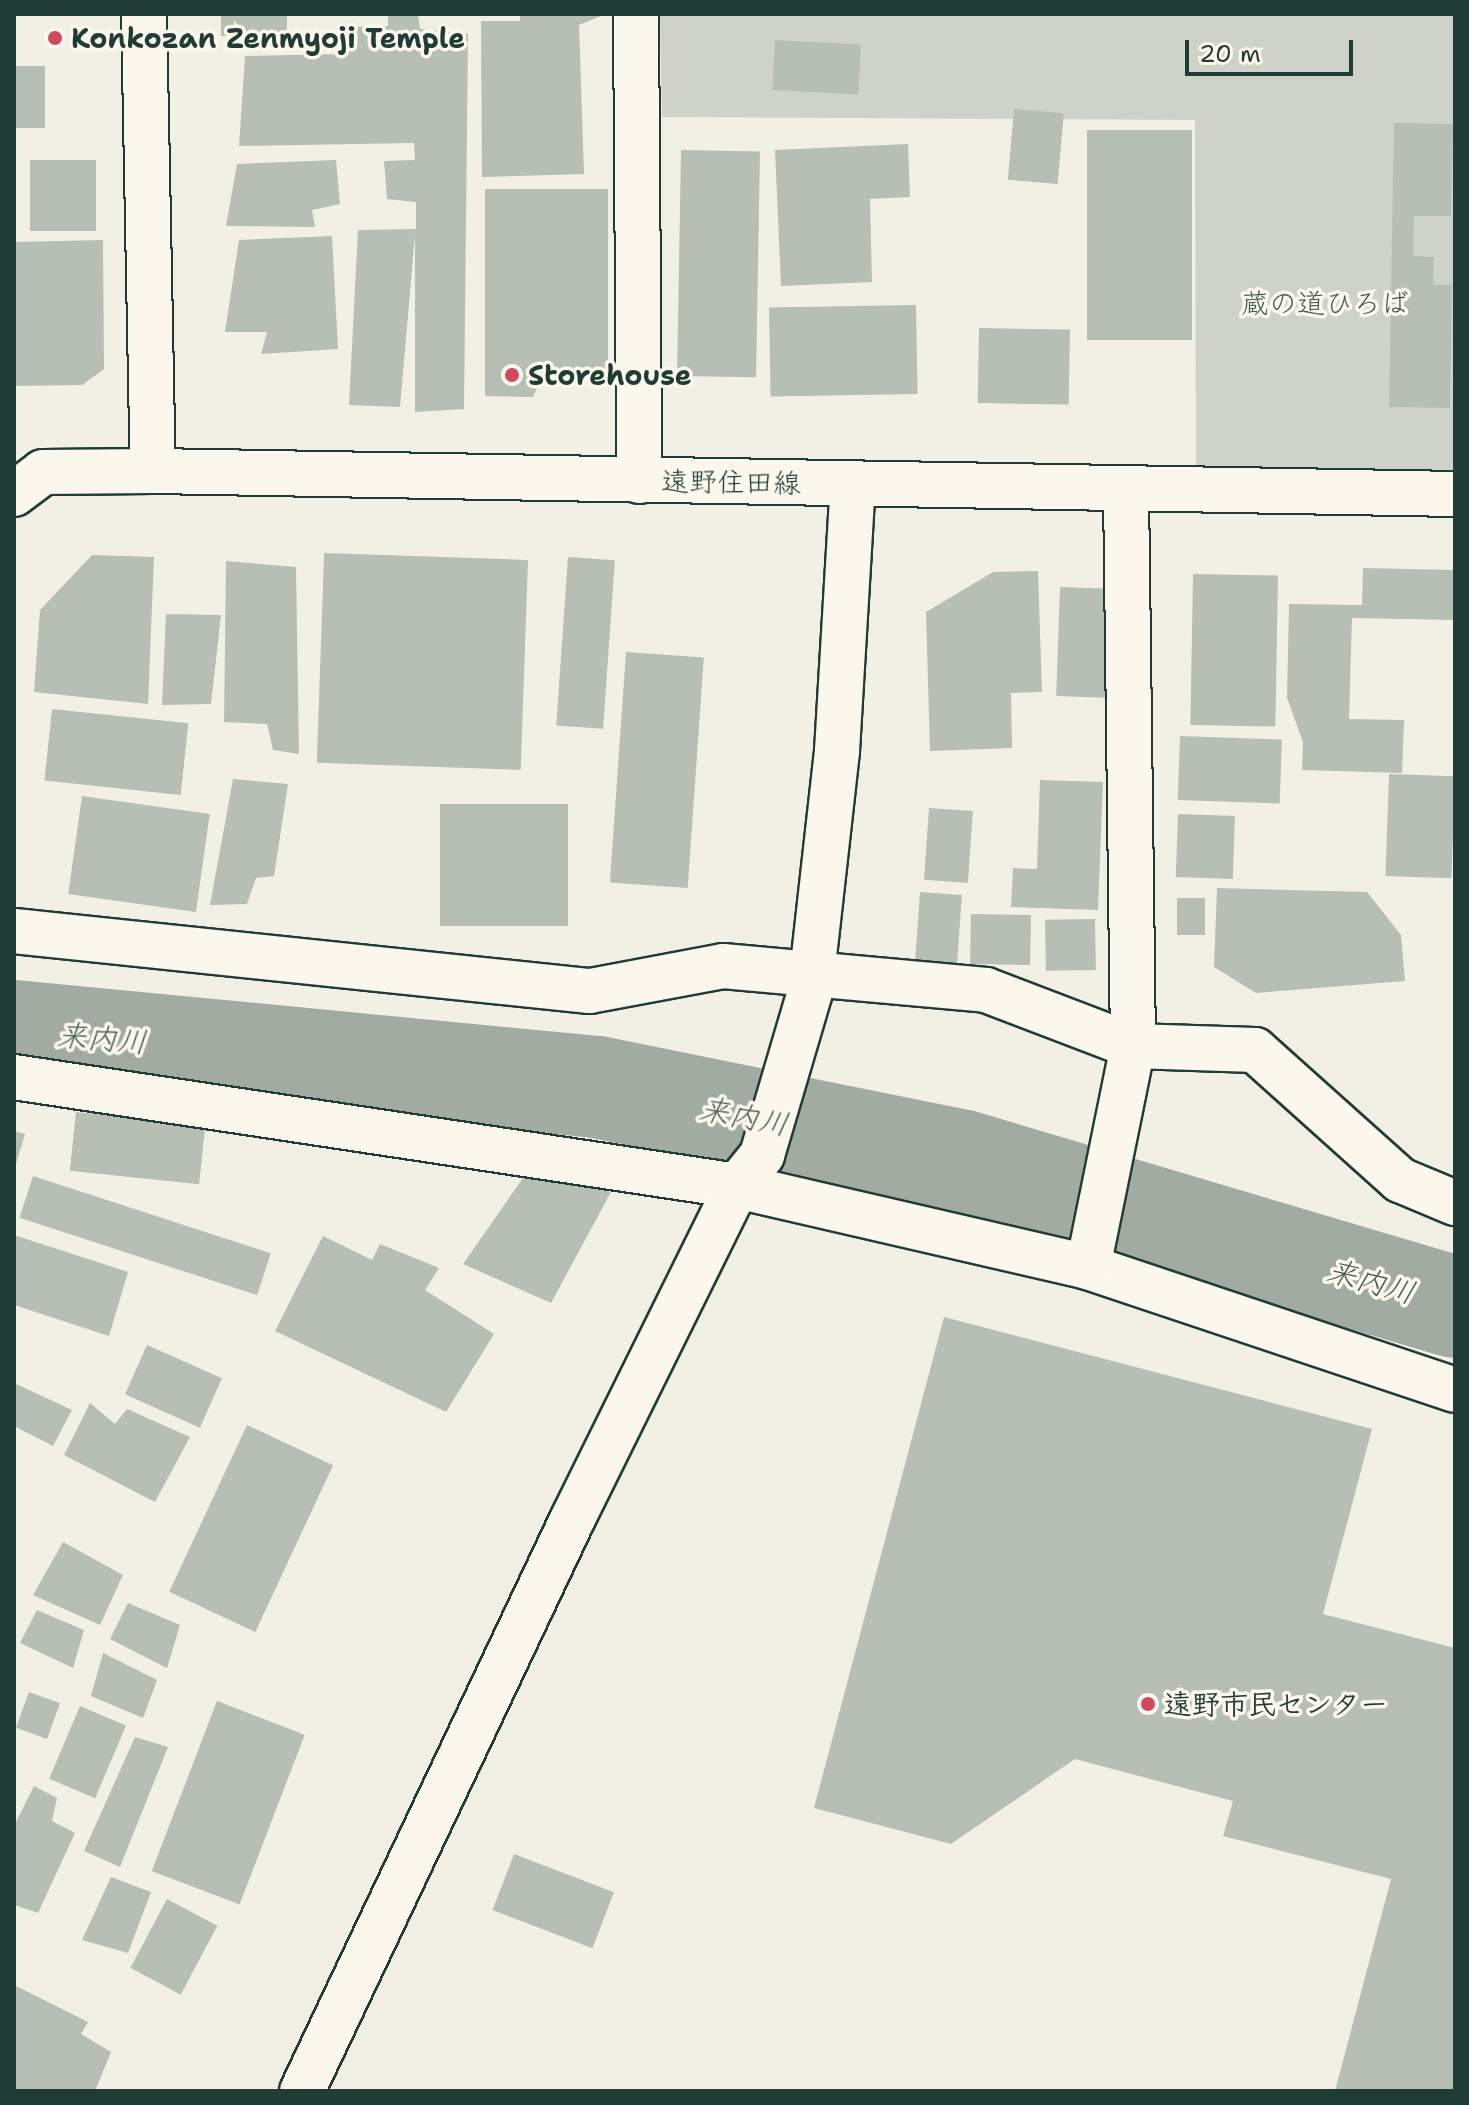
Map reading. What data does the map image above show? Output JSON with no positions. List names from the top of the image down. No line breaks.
{"streets":{"street":["遠野住田線"]},"water":["来内川"],"parks":["蔵の道ひろば"],"places":["Konkozan Zenmyoji Temple","Storehouse","遠野市民センター"],"scale_bar":"20 m"}
